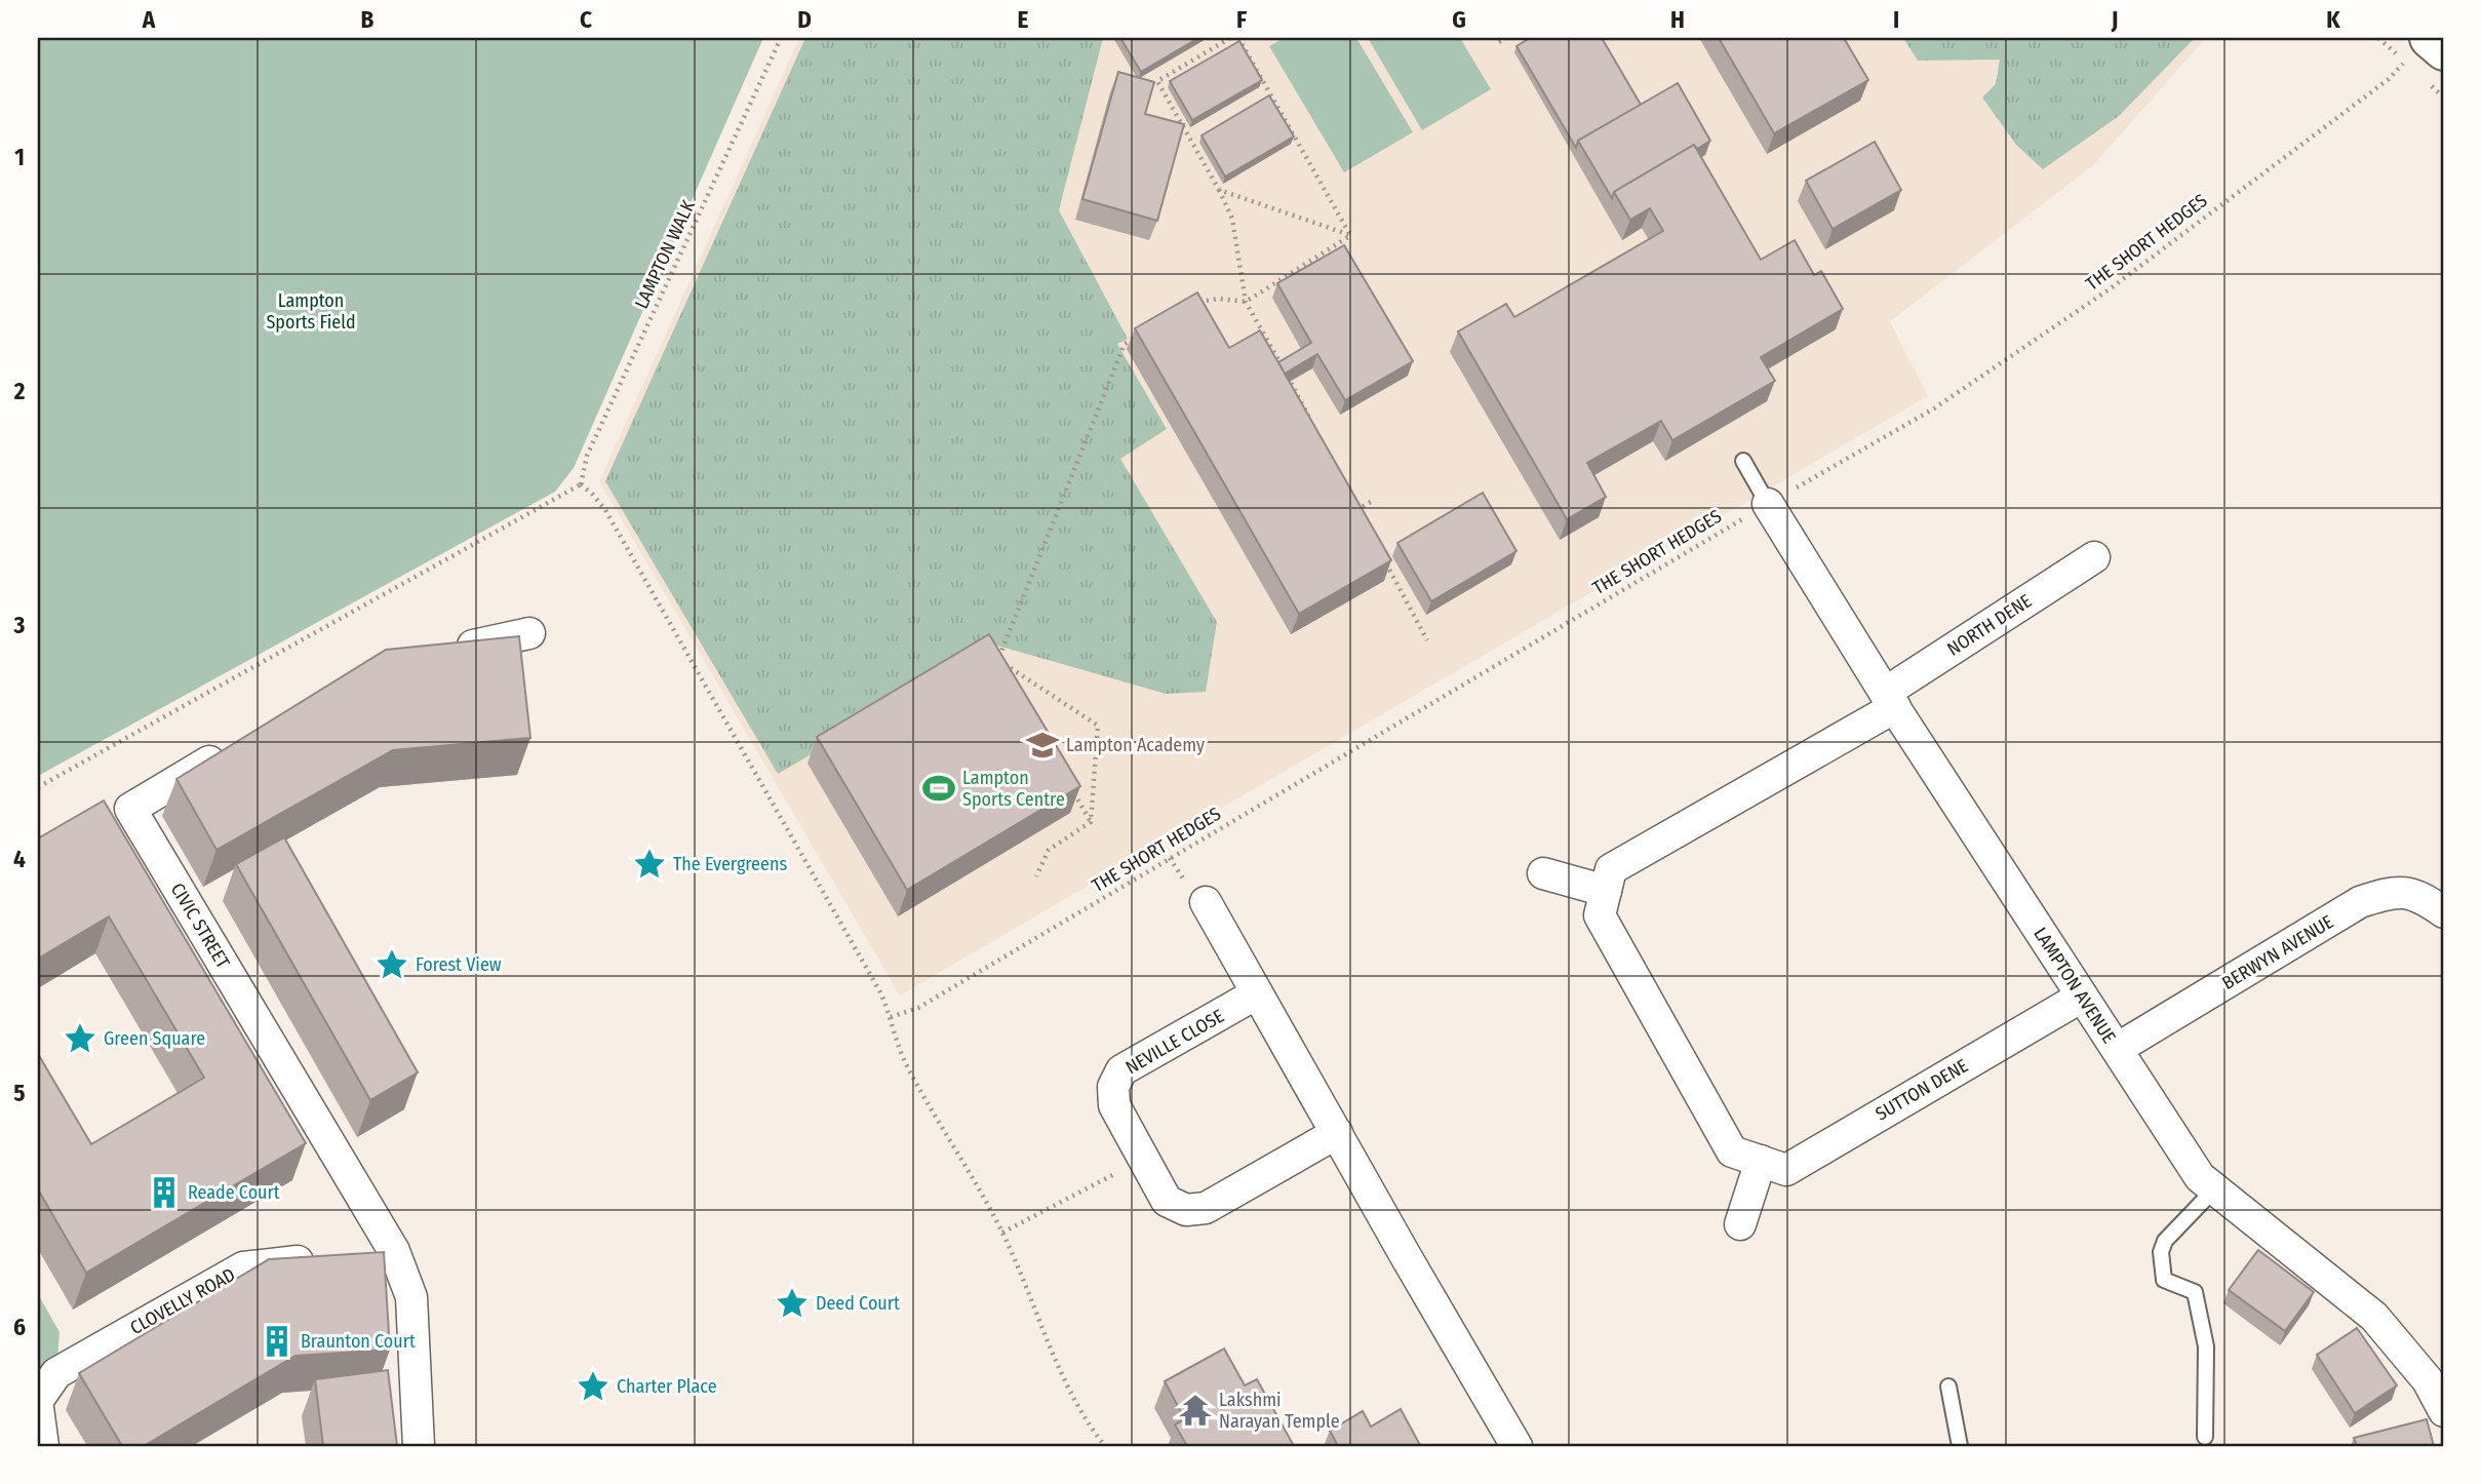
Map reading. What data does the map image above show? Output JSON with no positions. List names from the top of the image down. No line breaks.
{"streets":{"street":["NORTH DENE","CIVIC STREET","BERWYN AVENUE","LAMPTON AVENUE","NEVILLE CLOSE","SUTTON DENE","CLOVELLY ROAD"],"path":["THE SHORT HEDGES","LAMPTON WALK"]},"crossings":[["THE SHORT HEDGES","LAMPTON AVENUE"],["NORTH DENE","LAMPTON AVENUE"],["NORTH DENE","SUTTON DENE"],["BERWYN AVENUE","LAMPTON AVENUE"],["LAMPTON AVENUE","SUTTON DENE"]],"parks":["Lampton Sports Field"],"places":{"school or university":["Lampton Academy"],"sports":["Lampton Sports Centre"],"place":["The Evergreens","Forest View","Green Square","Deed Court","Charter Place"],"building":["Reade Court","Braunton Court"],"temple":["Lakshmi Narayan Temple"]},"grid":{"columns":["A","B","C","D","E","F","G","H","I","J","K"],"rows":["1","2","3","4","5","6"]}}
